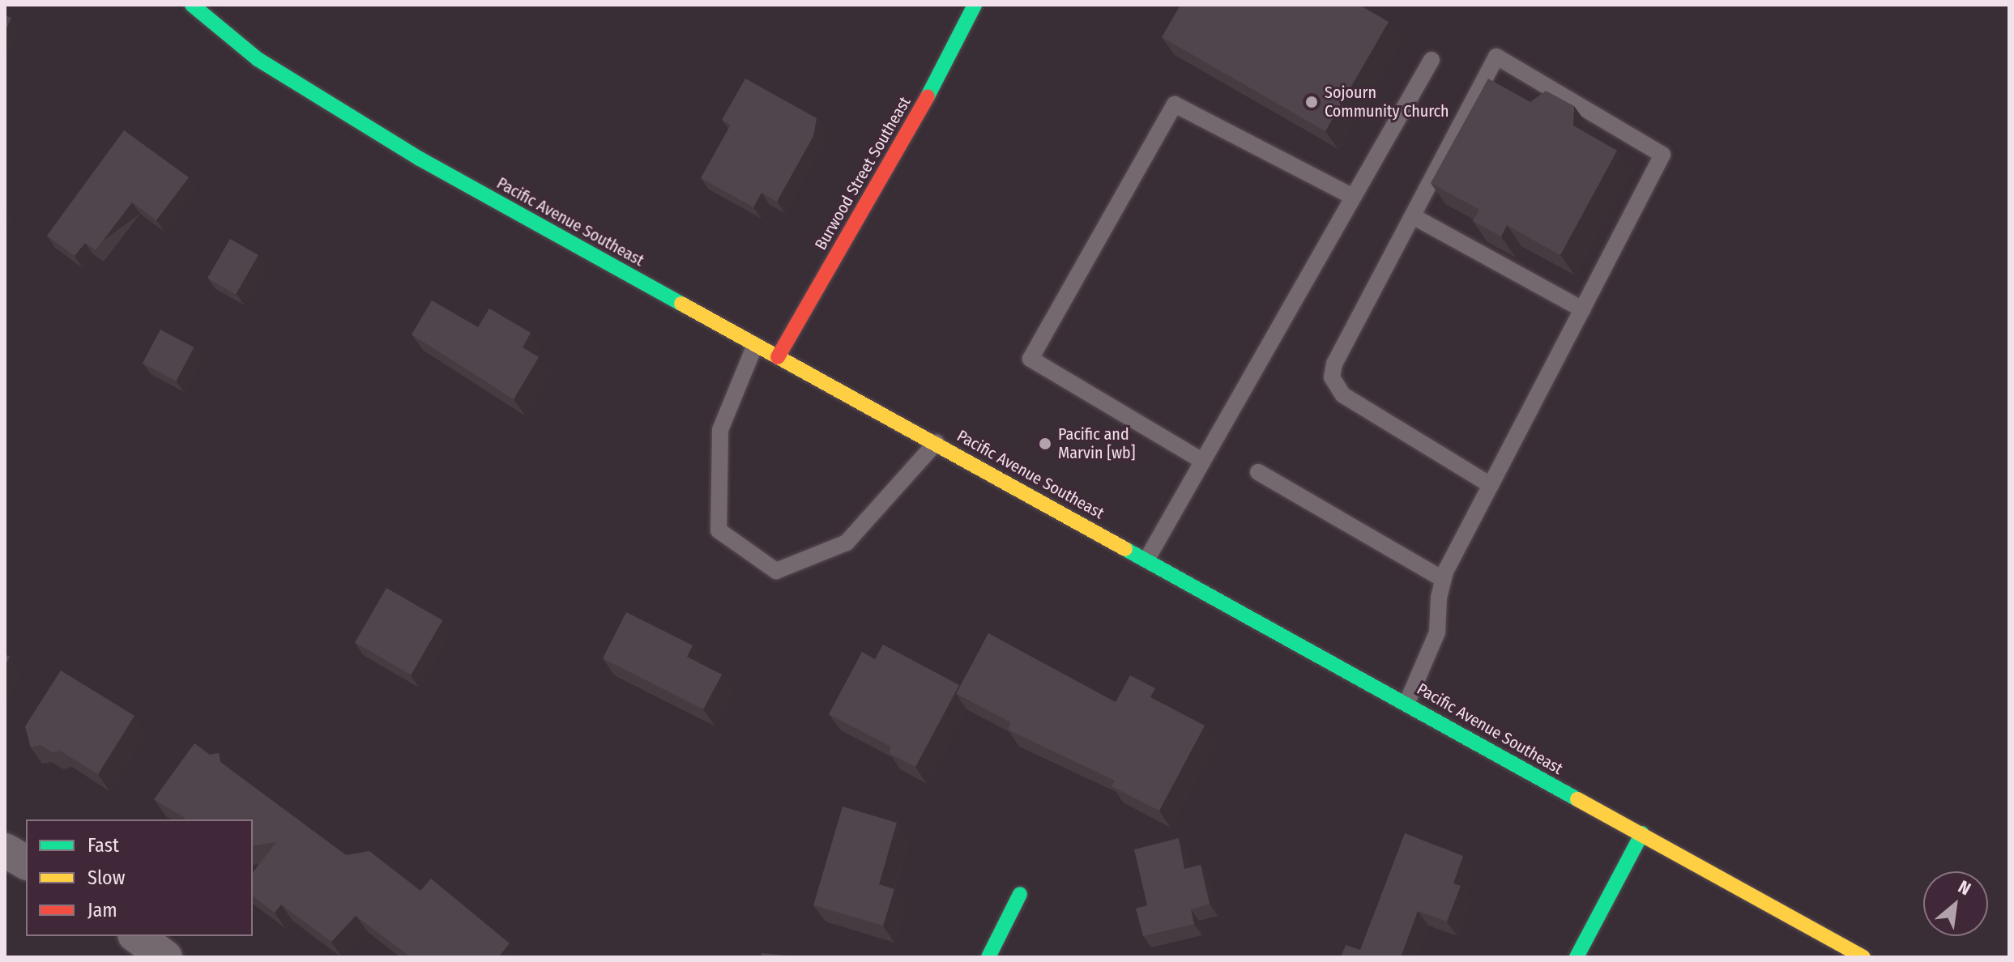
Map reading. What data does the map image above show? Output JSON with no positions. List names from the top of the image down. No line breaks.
{"streets":{"main road":["Burwood Street Southeast","Pacific Avenue Southeast"]},"crossings":[["Burwood Street Southeast","Pacific Avenue Southeast"]],"places":["Sojourn Community Church","Pacific and Marvin [wb]"],"legend":["Fast","Slow","Jam"],"north":"top right"}
